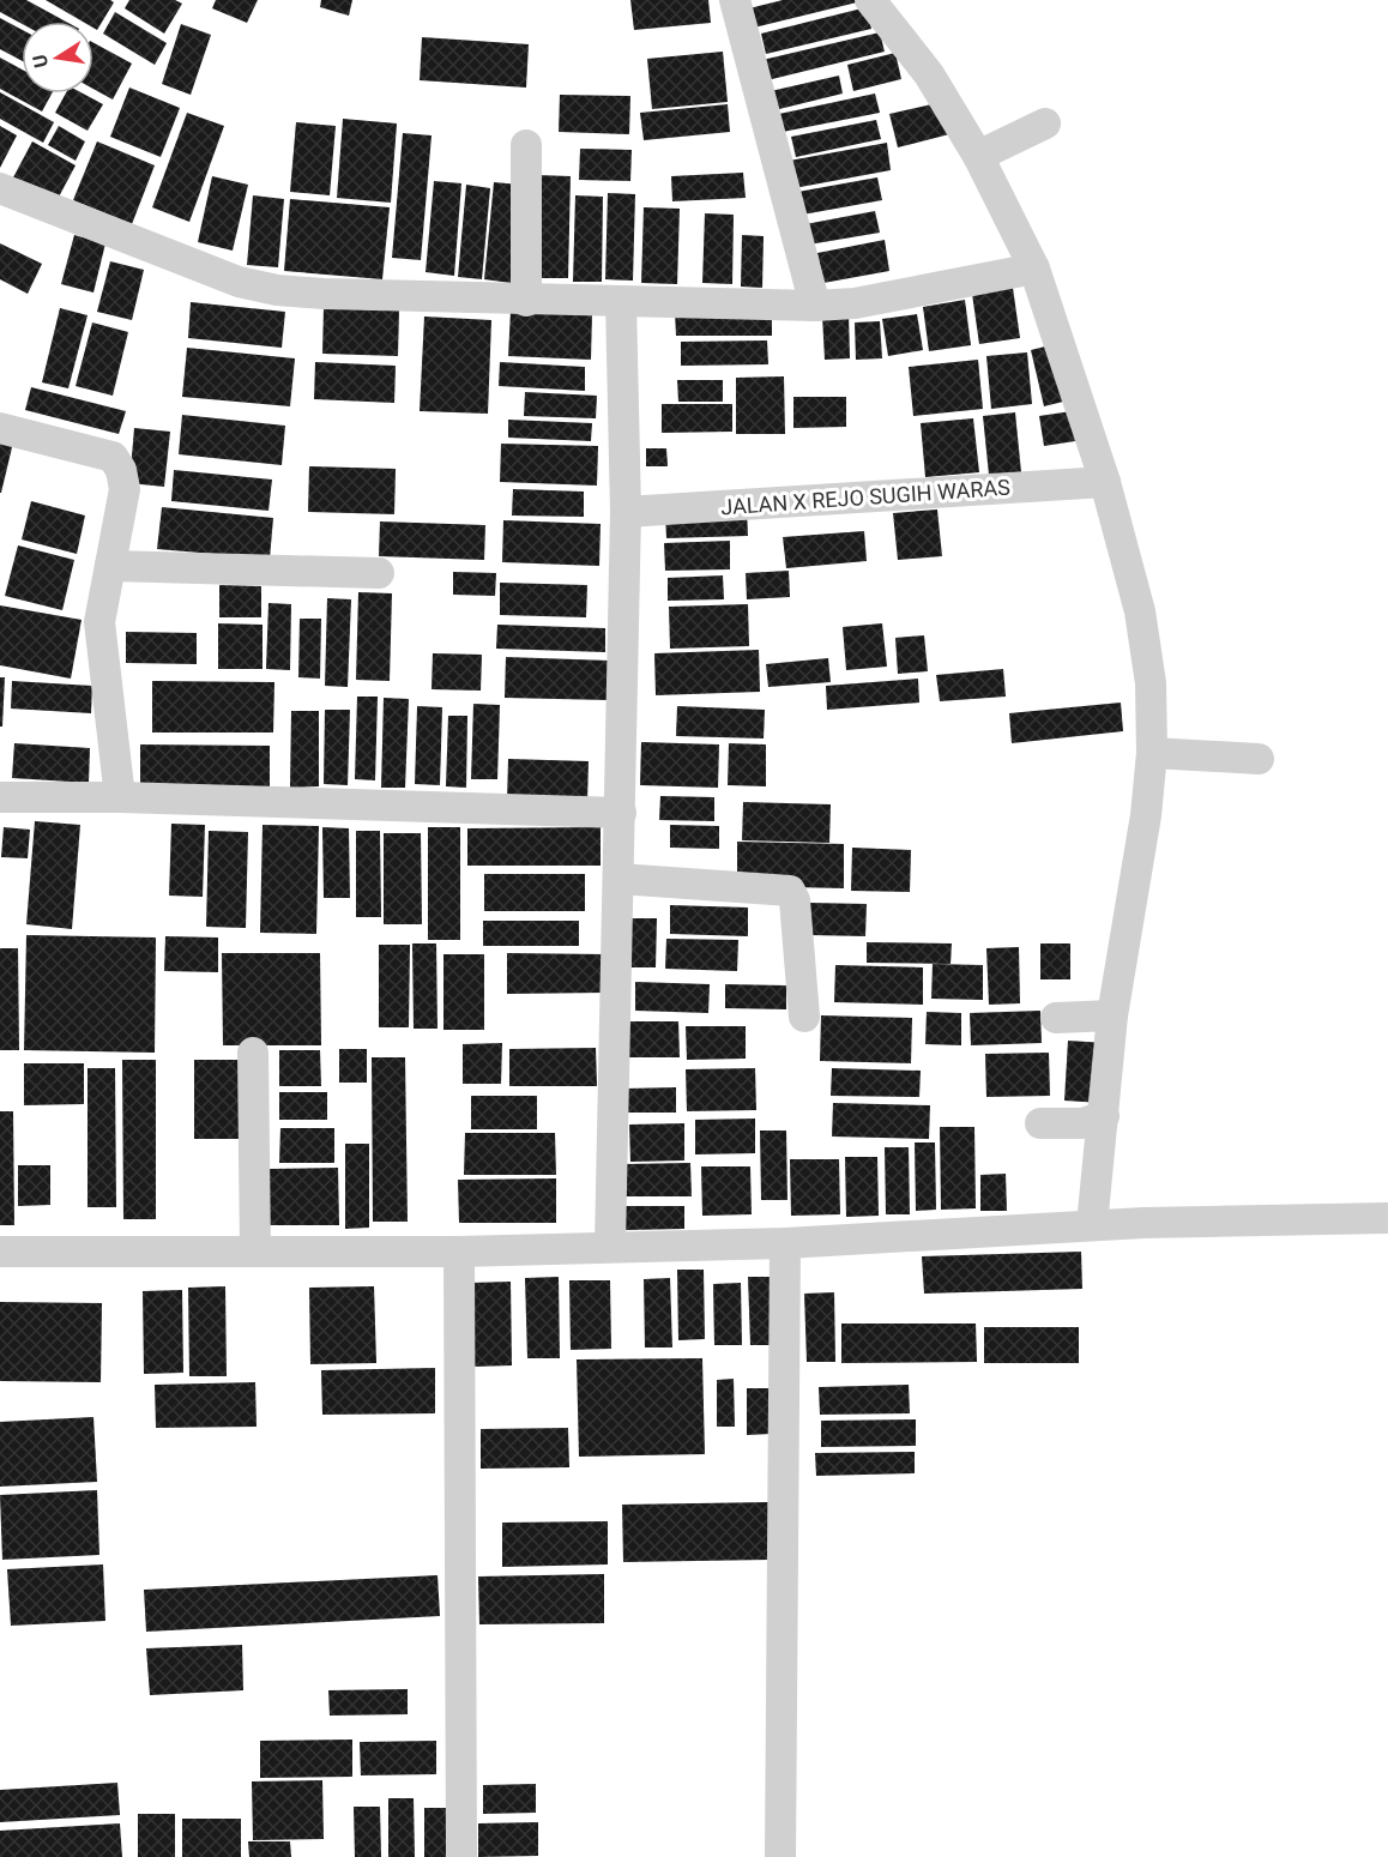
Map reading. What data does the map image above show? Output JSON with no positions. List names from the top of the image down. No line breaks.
{"streets":{"street":["JALAN X REJO SUGIH WARAS"]},"north":"left"}
